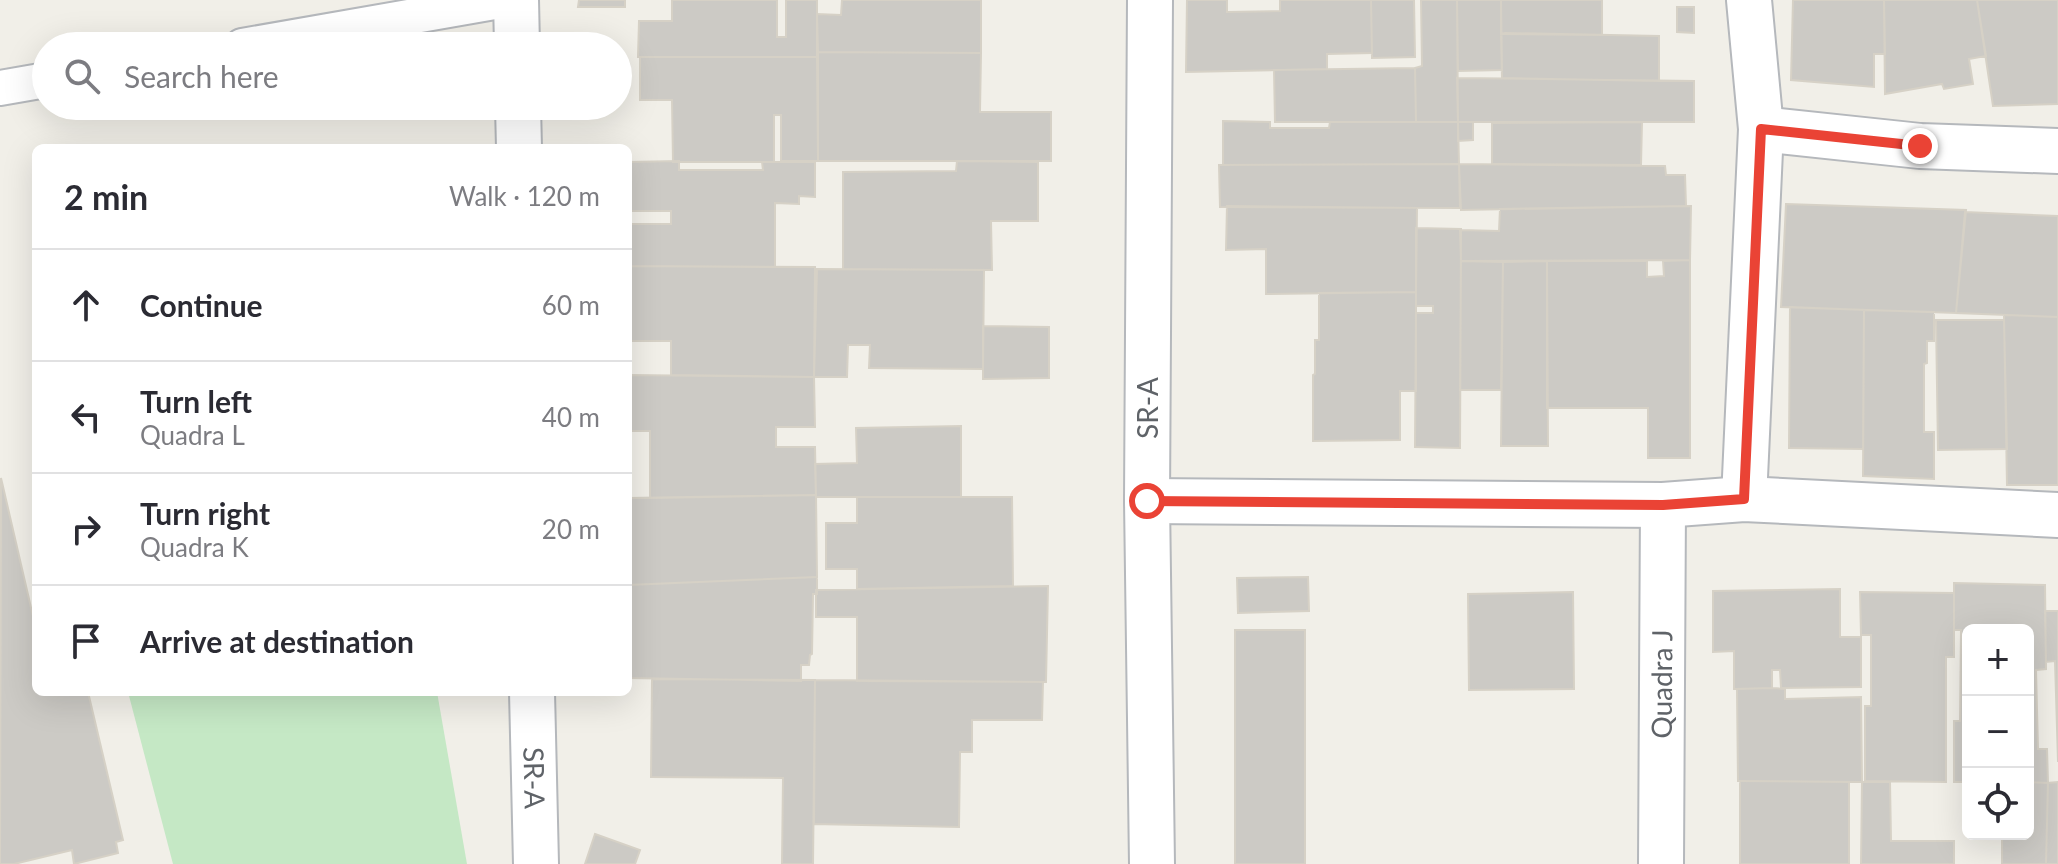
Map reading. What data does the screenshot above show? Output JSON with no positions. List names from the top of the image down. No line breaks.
{"streets":{"street":["SR-A","Quadra J"]},"page":{"search":"Search here","heading":["2 min","Walk · 120 m"],"list":[["Continue","60 m"],["Turn left","Quadra L","40 m"],["Turn right","Quadra K","20 m"],"Arrive at destination"],"map_buttons":["+","−"]}}
